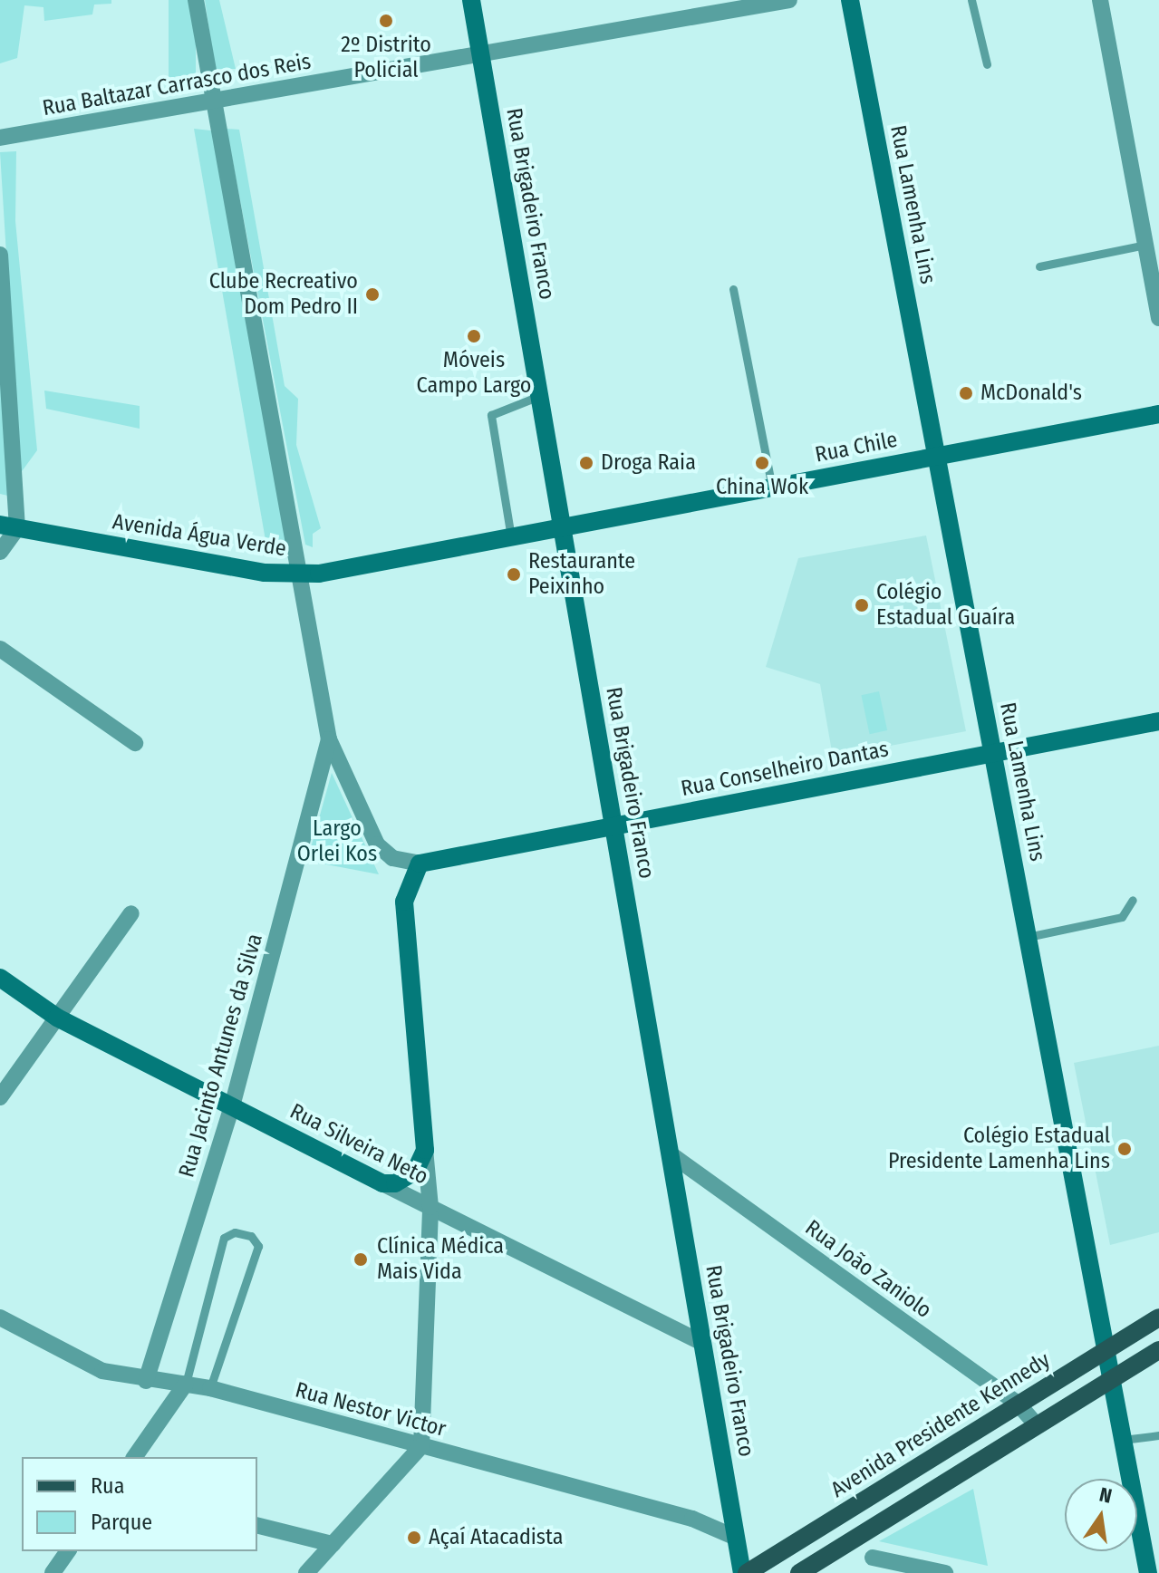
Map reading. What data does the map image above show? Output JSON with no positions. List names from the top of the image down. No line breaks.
{"streets":{"main road":["Rua Brigadeiro Franco","Rua Lamenha Lins","Rua Chile","Avenida Água Verde","Rua Conselheiro Dantas","Rua Silveira Neto","Avenida Presidente Kennedy"],"street":["Rua Baltazar Carrasco dos Reis","Rua Jacinto Antunes da Silva","Rua João Zaniolo","Rua Nestor Victor"]},"crossings":[["Rua Baltazar Carrasco dos Reis","Rua Brigadeiro Franco"],["Rua Brigadeiro Franco","Rua Chile"],["Rua Brigadeiro Franco","Avenida Água Verde"],["Rua Brigadeiro Franco","Rua Conselheiro Dantas"],["Rua Brigadeiro Franco","Rua Silveira Neto"],["Rua Brigadeiro Franco","Rua João Zaniolo"],["Rua Brigadeiro Franco","Rua Nestor Victor"],["Rua Brigadeiro Franco","Avenida Presidente Kennedy"],["Rua Lamenha Lins","Rua Chile"],["Rua Lamenha Lins","Rua Conselheiro Dantas"],["Rua Lamenha Lins","Avenida Presidente Kennedy"],["Rua Chile","Avenida Água Verde"],["Rua Jacinto Antunes da Silva","Rua Silveira Neto"],["Rua Jacinto Antunes da Silva","Rua Nestor Victor"],["Rua João Zaniolo","Avenida Presidente Kennedy"]],"parks":["Largo Orlei Kos"],"places":["2º Distrito Policial","Clube Recreativo Dom Pedro II","Móveis Campo Largo","McDonald's","Droga Raia","China Wok","Restaurante Peixinho","Colégio Estadual Guaíra","Colégio Estadual Presidente Lamenha Lins","Clínica Médica Mais Vida","Açaí Atacadista"],"legend":["Rua","Parque"],"north":"top"}
